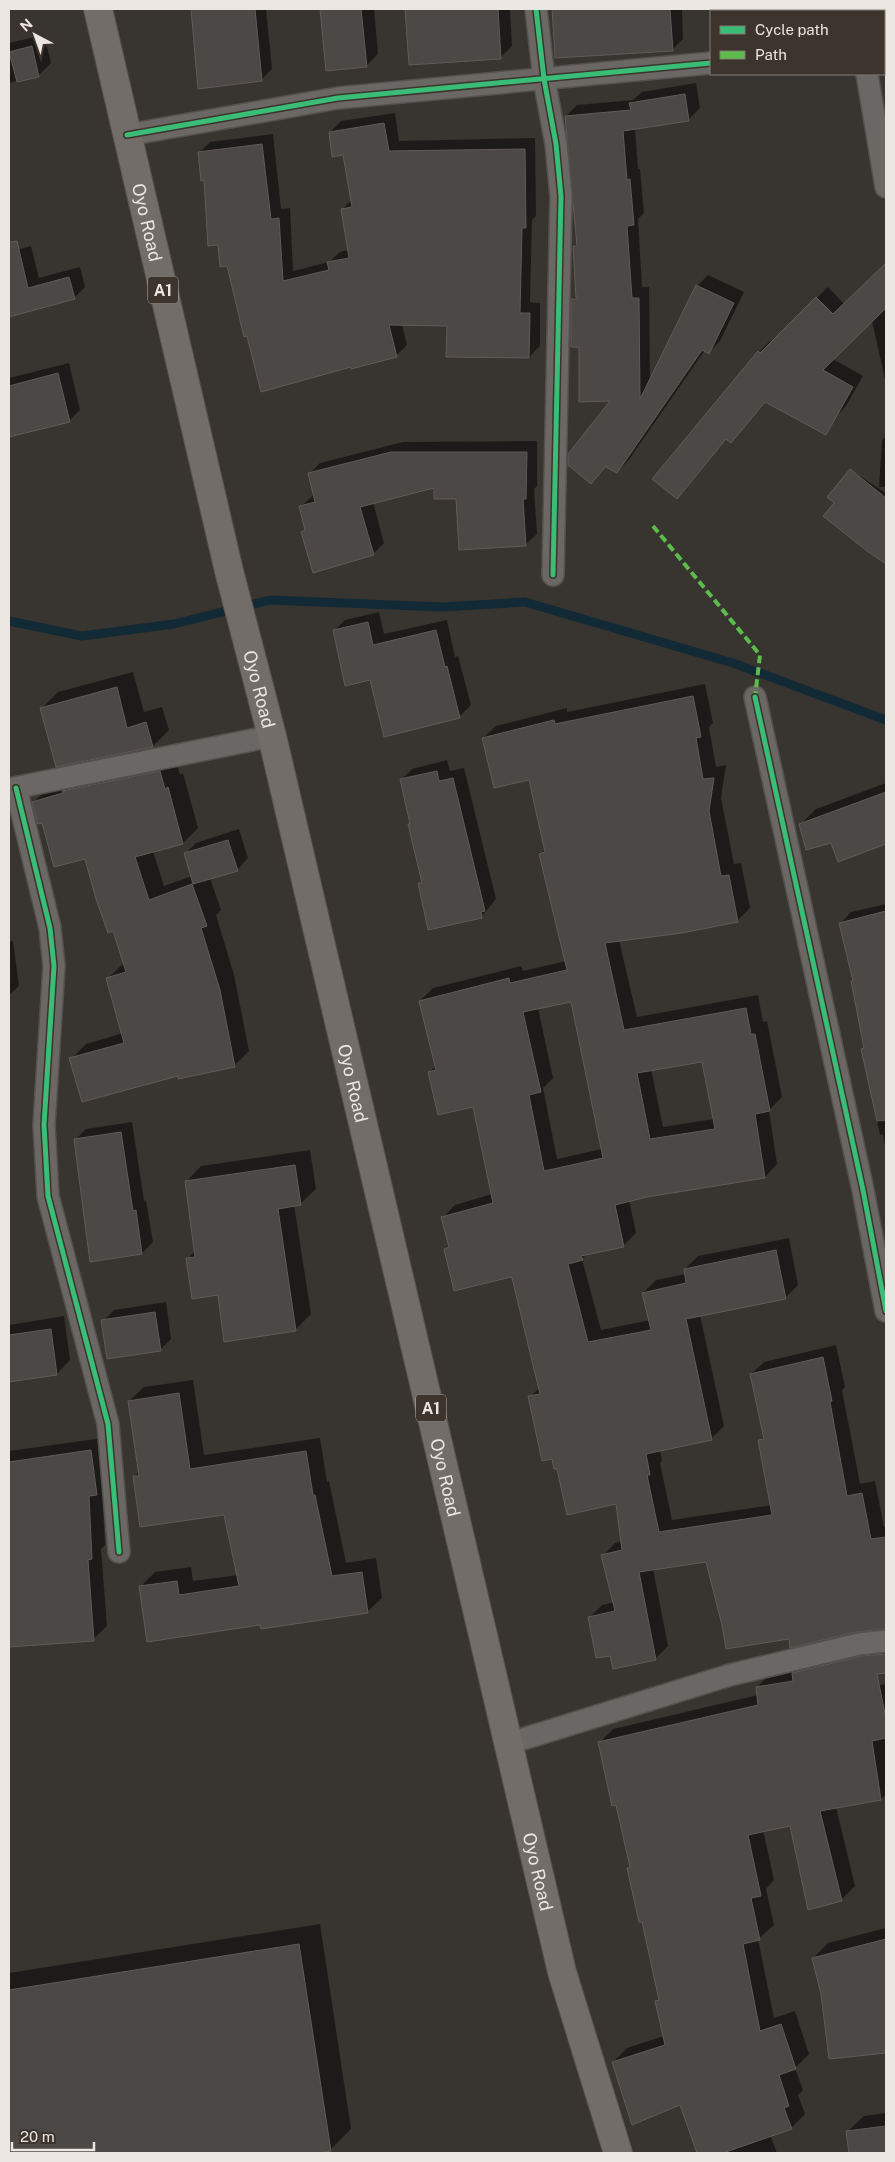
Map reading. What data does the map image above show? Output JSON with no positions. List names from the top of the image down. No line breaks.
{"streets":{"highway":["Oyo Road","A1"]},"legend":["Cycle path","Path"],"scale_bar":"20 m","north":"top left"}
